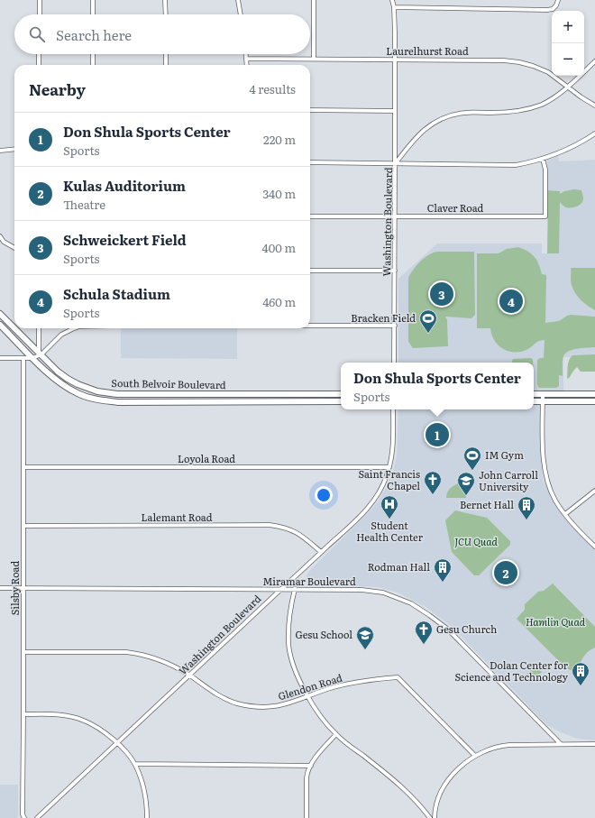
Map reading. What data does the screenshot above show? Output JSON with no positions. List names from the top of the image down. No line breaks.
{"streets":{"street":["Laurelhurst Road","Claver Road","Washington Boulevard","South Belvoir Boulevard","Loyola Road","Lalemant Road","Miramar Boulevard","Silsby Road","Glendon Road"]},"crossings":[["Laurelhurst Road","Washington Boulevard"],["Claver Road","Washington Boulevard"],["Washington Boulevard","Loyola Road"],["Washington Boulevard","Lalemant Road"],["Washington Boulevard","Miramar Boulevard"],["Washington Boulevard","Glendon Road"],["Loyola Road","Silsby Road"],["Lalemant Road","Silsby Road"],["Miramar Boulevard","Silsby Road"],["Silsby Road","Glendon Road"]],"parks":["JCU Quad","Hamlin Quad"],"places":{"sports":["Bracken Field","IM Gym"],"church":["Saint Francis Chapel","Gesu Church"],"school or university":["John Carroll University","Gesu School"],"hospital":["Student Health Center"],"building":["Bernet Hall","Rodman Hall","Dolan Center for Science and Technology"]},"page":{"map_buttons":["+","−"],"search":"Search here","heading":["Nearby","4 results"],"list":[{"mark":"1","name":"Don Shula Sports Center","note":"Sports","value":"220 m"},{"mark":"2","name":"Kulas Auditorium","note":"Theatre","value":"340 m"},{"mark":"3","name":"Schweickert Field","note":"Sports","value":"400 m"},{"mark":"4","name":"Schula Stadium","note":"Sports","value":"460 m"}],"pins":["3","4","1","2"],"popup":["Don Shula Sports Center","Sports"]}}
